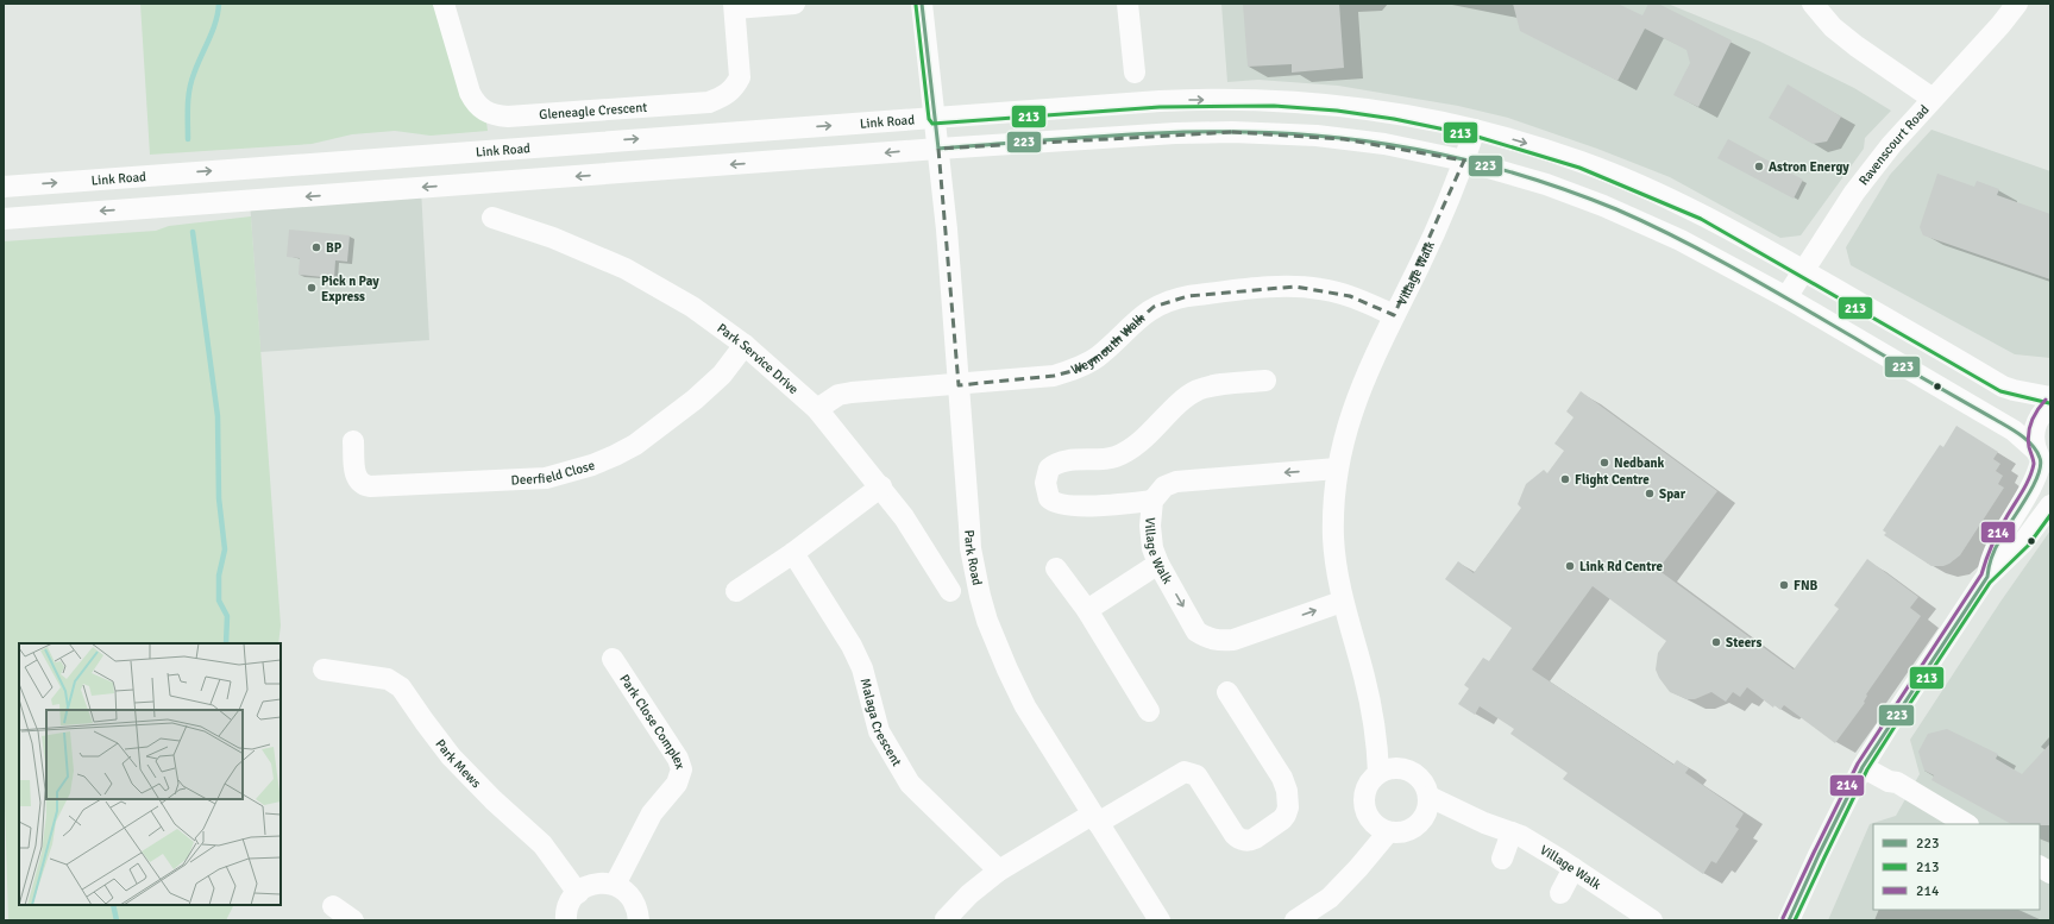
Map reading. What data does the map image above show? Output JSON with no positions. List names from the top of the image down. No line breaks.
{"streets":{"street":["Gleneagle Crescent","Link Road","Ravenscourt Road","Village Walk","Weymouth Walk","Park Service Drive","Deerfield Close","Park Road","Malaga Crescent","Park Close Complex","Park Mews"]},"crossings":[["Link Road","Ravenscourt Road"],["Link Road","Village Walk"],["Link Road","Park Road"],["Village Walk","Weymouth Walk"],["Weymouth Walk","Park Service Drive"],["Weymouth Walk","Park Road"],["Park Service Drive","Deerfield Close"]],"places":["Astron Energy","BP","Pick n Pay Express","Nedbank","Flight Centre","Spar","Link Rd Centre","FNB","Steers"],"lines":["transit line 223","transit line 213","transit line 214"],"legend":["223","213","214"]}
